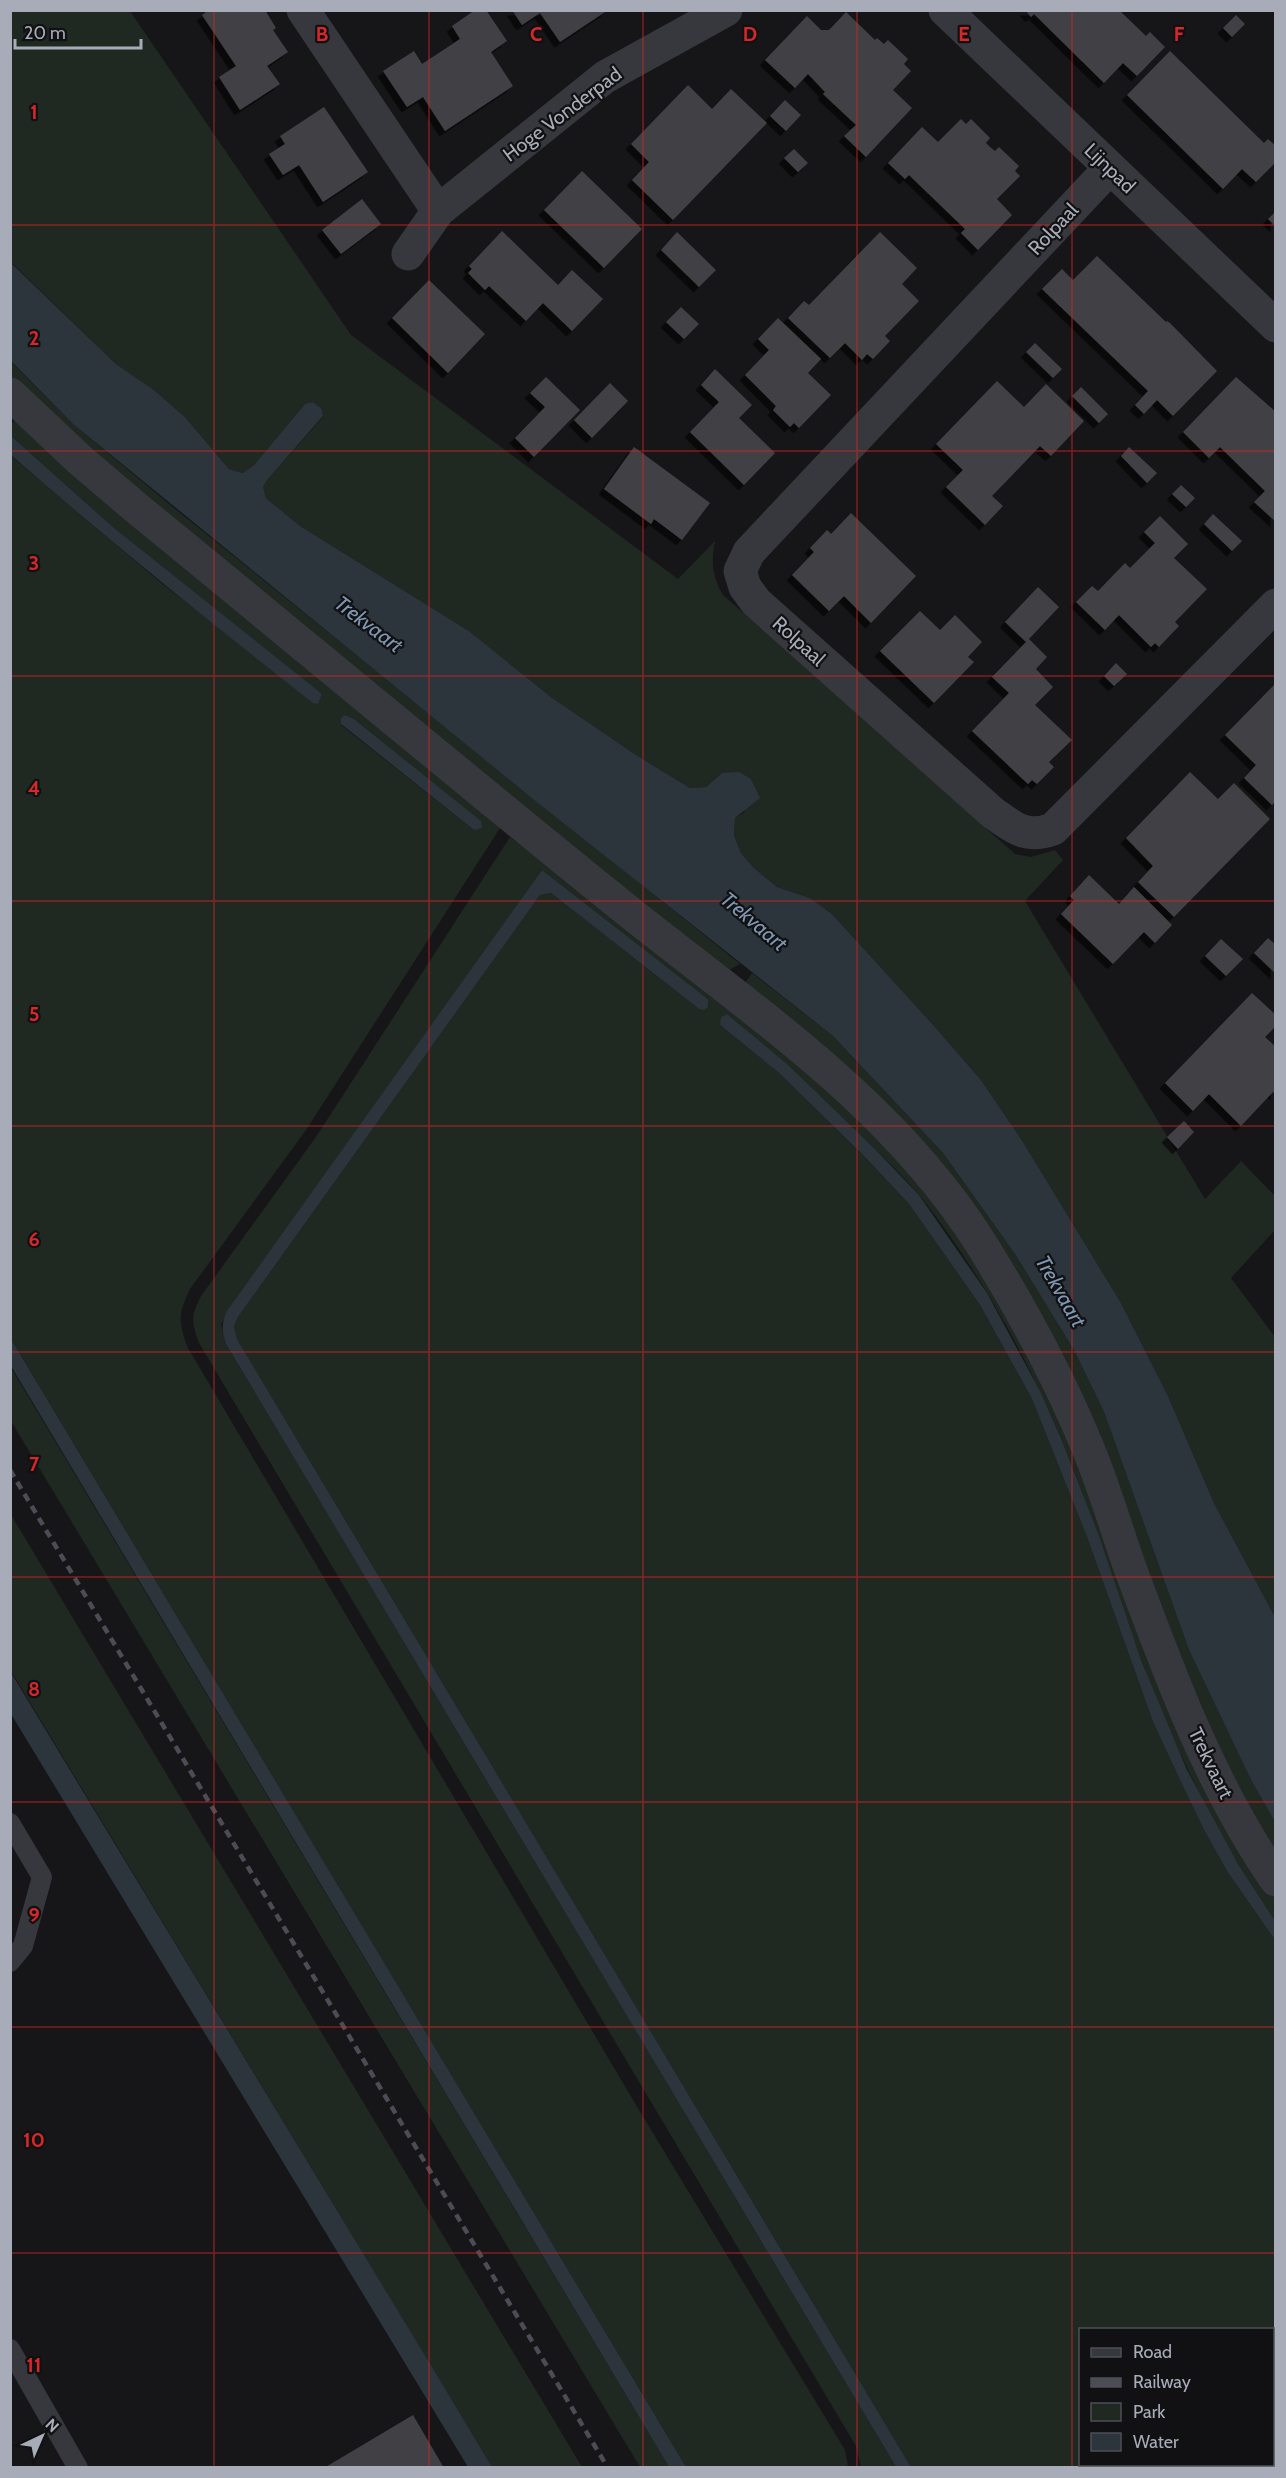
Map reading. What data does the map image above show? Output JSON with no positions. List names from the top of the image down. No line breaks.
{"streets":{"street":["Hoge Vonderpad","Lijnpad","Rolpaal","Trekvaart"]},"crossings":[["Lijnpad","Rolpaal"]],"water":["Trekvaart"],"legend":["Road","Railway","Park","Water"],"scale_bar":"20 m","north":"top right","grid":{"columns":["B","C","D","E","F"],"rows":["1","2","3","4","5","6","7","8","9","10","11"]}}
